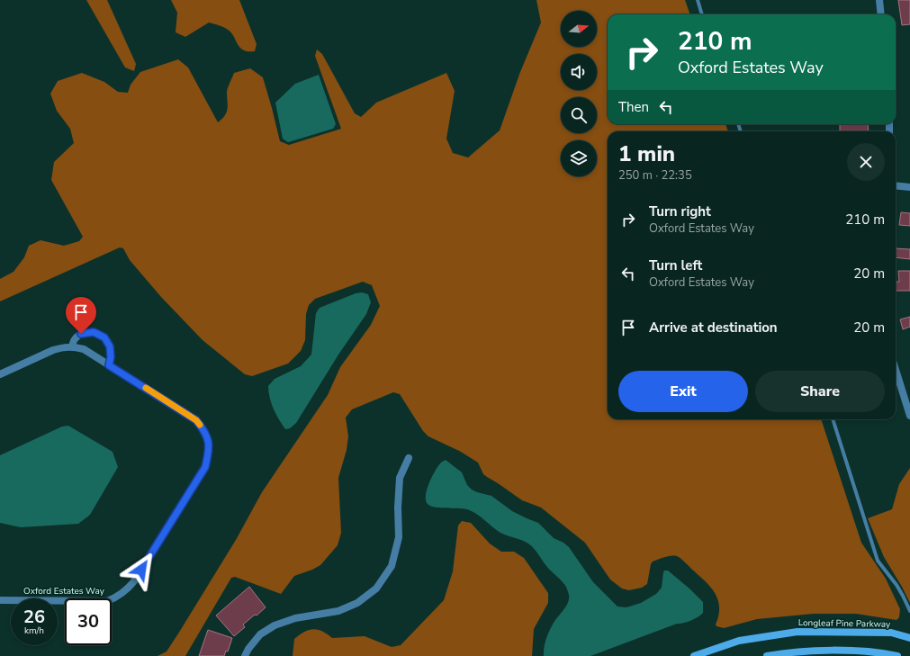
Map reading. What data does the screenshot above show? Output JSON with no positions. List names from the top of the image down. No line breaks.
{"streets":{"main road":["Longleaf Pine Parkway"],"street":["Oxford Estates Way"]},"north":"right","page":{"turn":["210 m","Oxford Estates Way"],"then":"Then","heading":["1 min","250 m · 22:35"],"list":[{"name":"Turn right","note":"Oxford Estates Way","value":"210 m"},{"name":"Turn left","note":"Oxford Estates Way","value":"20 m"},{"name":"Arrive at destination","value":"20 m"}],"buttons":["Exit","Share"],"speed":"26 km/h","limit":"30"}}
